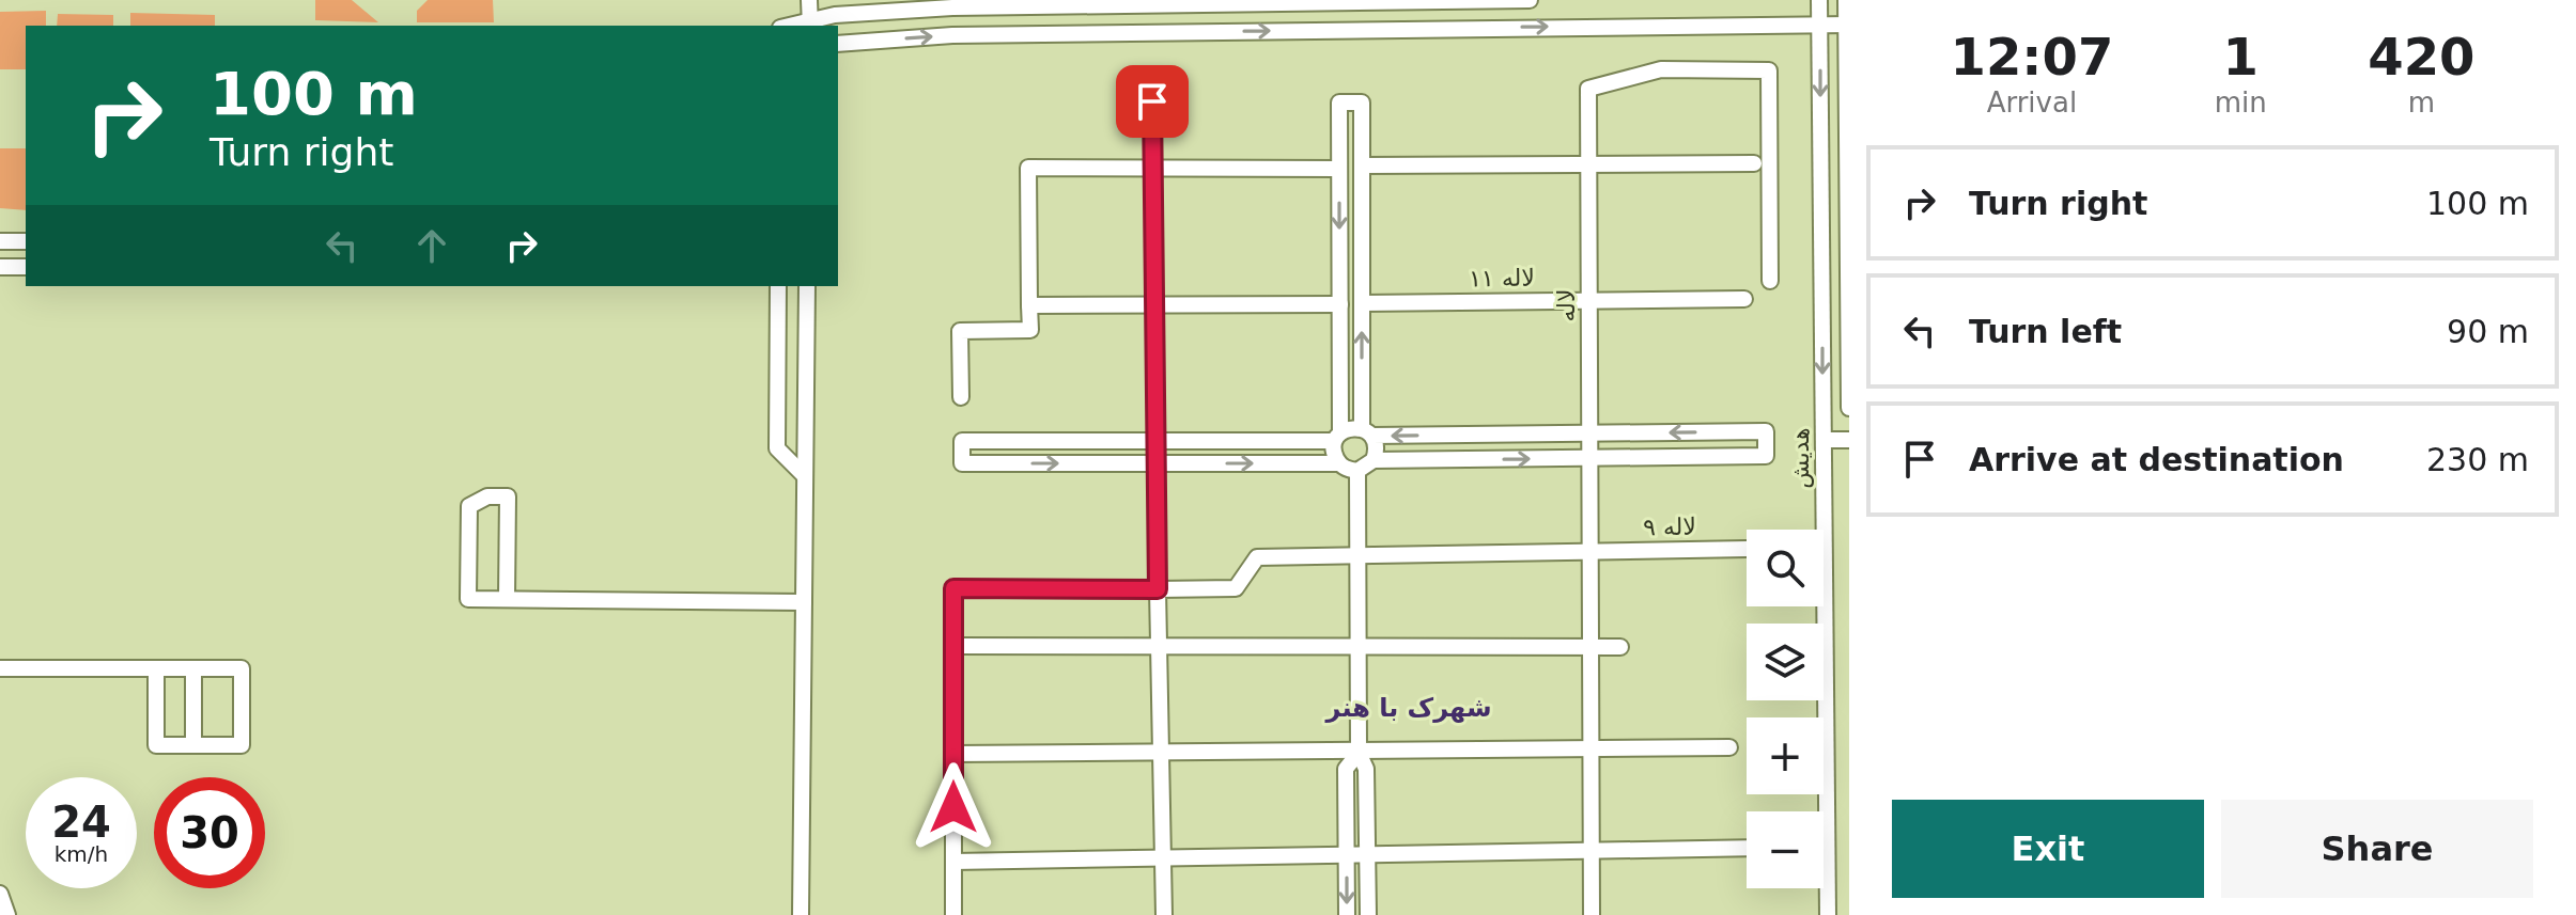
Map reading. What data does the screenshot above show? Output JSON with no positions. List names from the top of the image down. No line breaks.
{"streets":{"street":["لاله ۱۱","لاله","هدیش","لاله ۹"]},"crossings":[["لاله ۱۱","لاله"],["لاله","لاله ۹"]],"districts":["شهرک با هنر"],"page":{"eta":["12:07","Arrival","1","min","420","m"],"turn":["100 m","Turn right"],"list":[{"name":"Turn right","value":"100 m"},{"name":"Turn left","value":"90 m"},{"name":"Arrive at destination","value":"230 m"}],"map_buttons":["+","−"],"speed":"24 km/h","limit":"30","buttons":["Exit","Share"]}}
